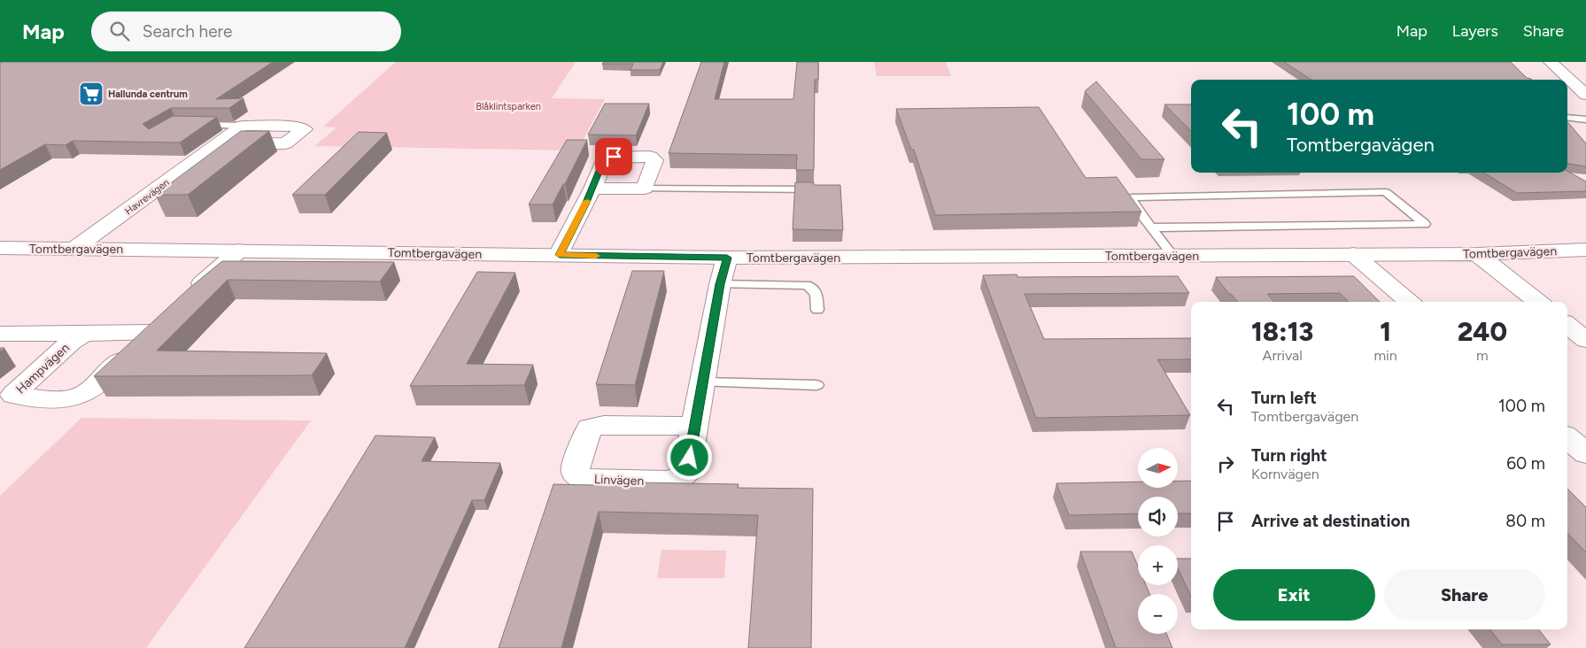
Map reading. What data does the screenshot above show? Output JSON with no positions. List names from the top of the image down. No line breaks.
{"streets":{"street":["Havrevägen","Tomtbergavägen","Hampvägen"]},"crossings":[["Havrevägen","Tomtbergavägen"]],"parks":["Blåklintsparken"],"places":{"supermarket":["Hallunda centrum"]},"north":"right","page":{"header":"Map","search":"Search here","nav":["Map","Layers","Share"],"turn":["100 m","Tomtbergavägen"],"eta":["18:13","Arrival","1","min","240","m"],"list":[{"name":"Turn left","note":"Tomtbergavägen","value":"100 m"},{"name":"Turn right","note":"Kornvägen","value":"60 m"},{"name":"Arrive at destination","value":"80 m"}],"map_buttons":["+","−"],"buttons":["Exit","Share"]}}
